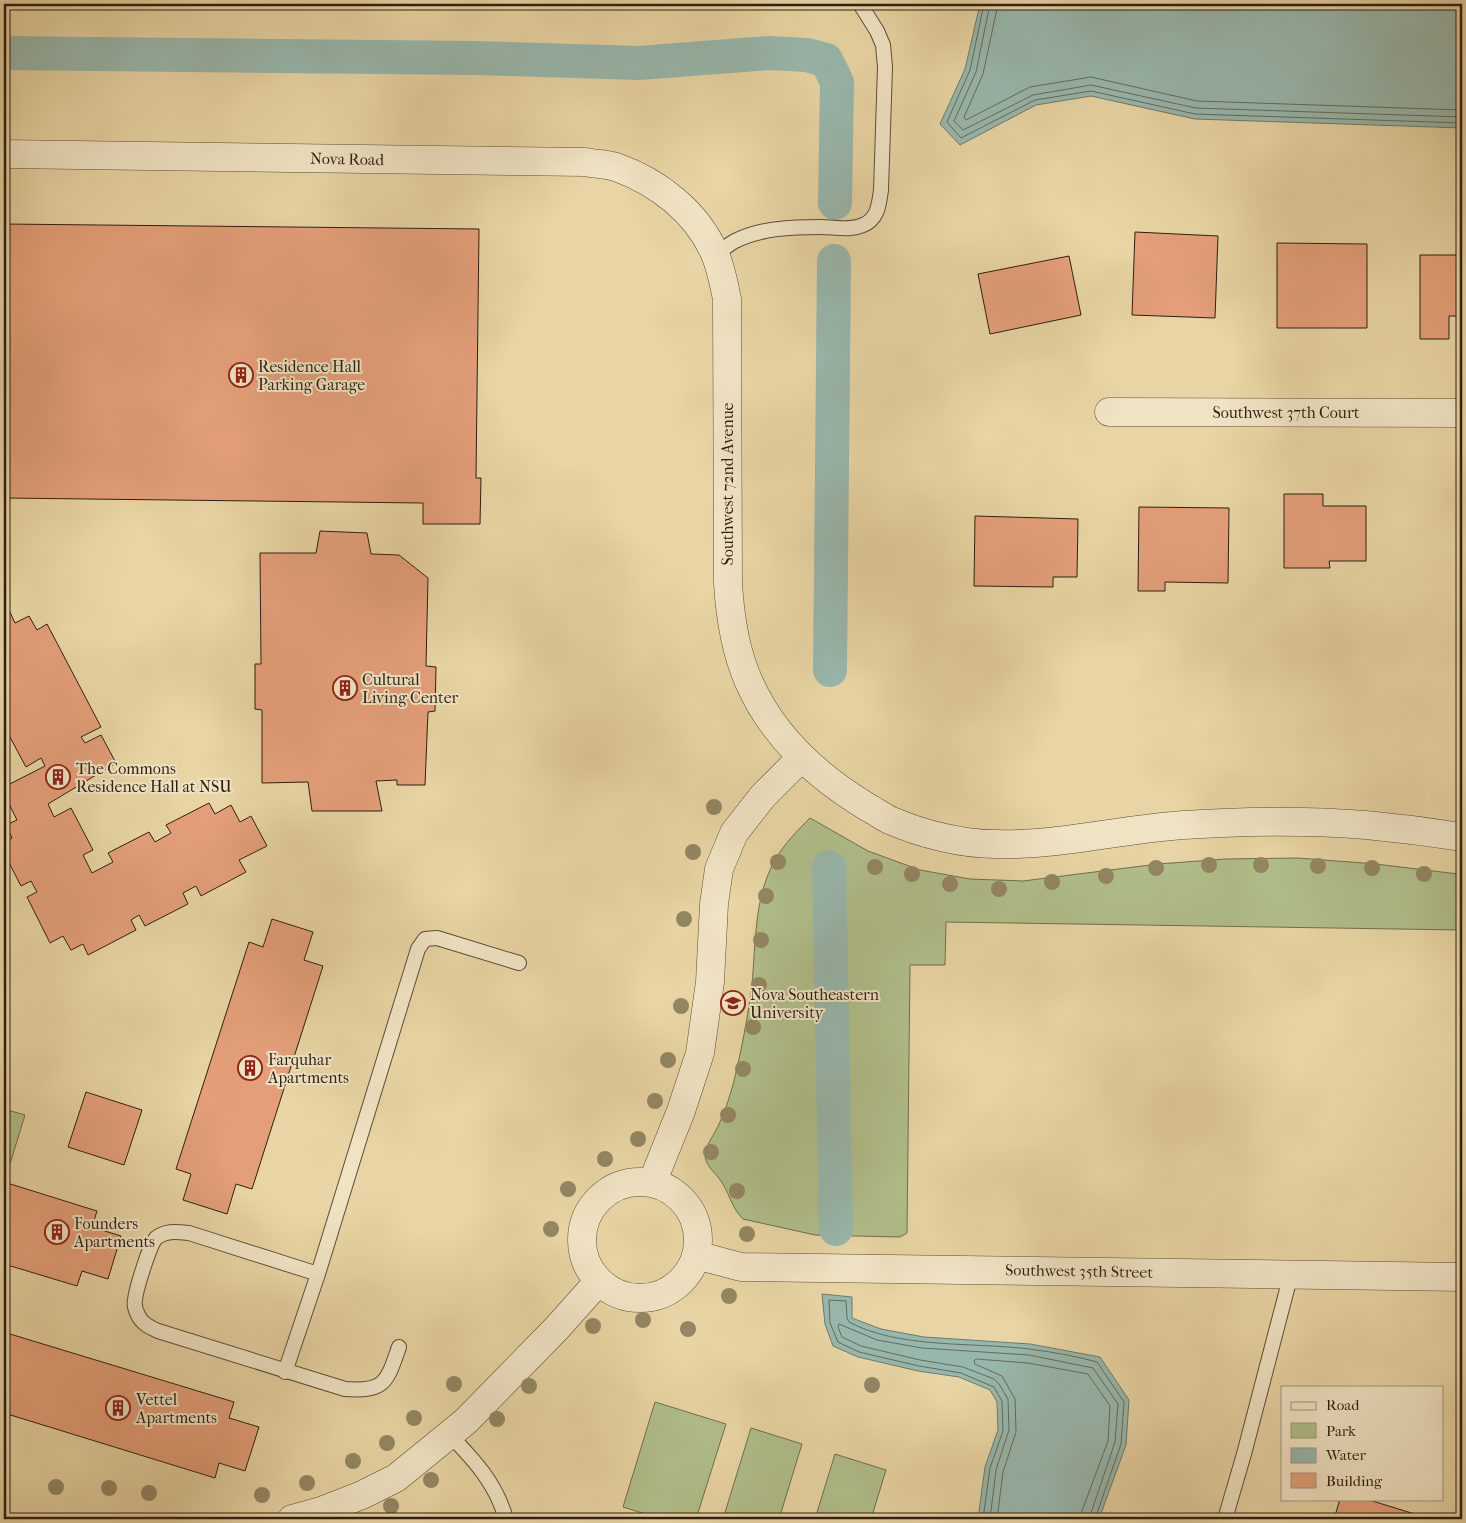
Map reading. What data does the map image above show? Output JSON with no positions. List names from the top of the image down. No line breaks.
{"streets":{"street":["Nova Road","Southwest 37th Court","Southwest 72nd Avenue","Southwest 35th Street"]},"crossings":[["Nova Road","Southwest 72nd Avenue"]],"places":{"building":["Residence Hall Parking Garage","Cultural Living Center","The Commons Residence Hall at NSU","Farquhar Apartments","Founders Apartments","Vettel Apartments"],"school or university":["Nova Southeastern University"]},"legend":["Road","Park","Water","Building"]}
